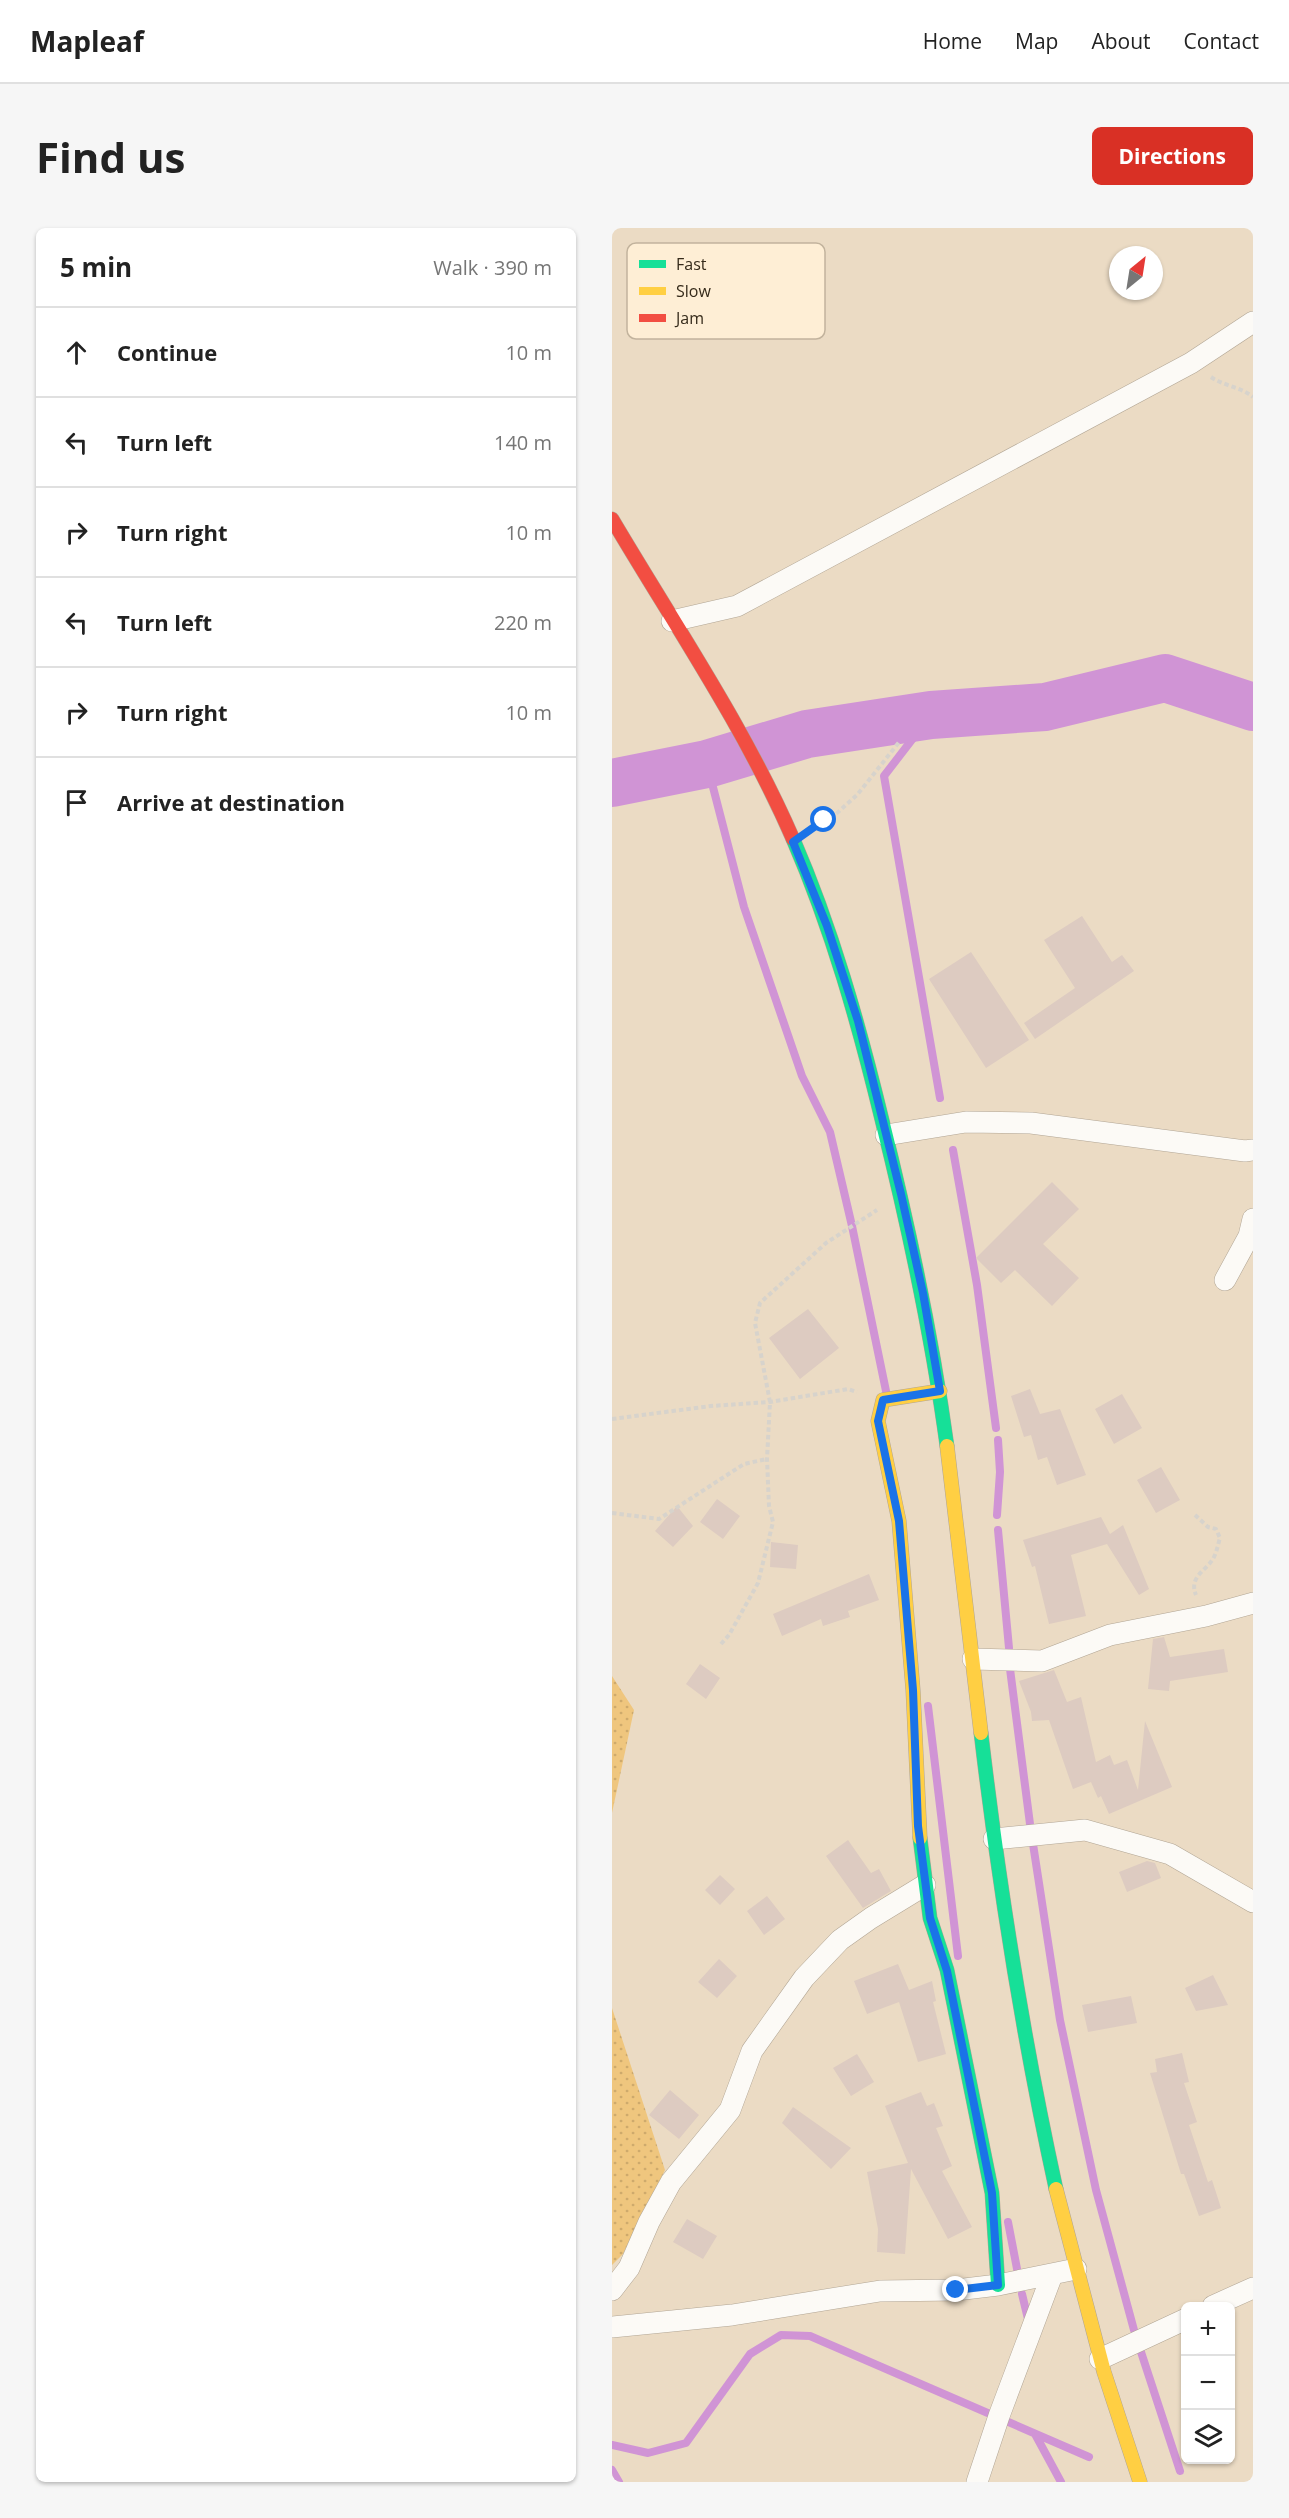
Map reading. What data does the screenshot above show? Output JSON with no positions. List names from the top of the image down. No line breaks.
{"legend":["Fast","Slow","Jam"],"north":"top right","page":{"header":"Mapleaf","nav":["Home","Map","About","Contact"],"buttons":"Directions","title":"Find us","heading":["5 min","Walk · 390 m"],"list":[["Continue","10 m"],["Turn left","140 m"],["Turn right","10 m"],["Turn left","220 m"],["Turn right","10 m"],"Arrive at destination"],"map_buttons":["+","−"]}}
